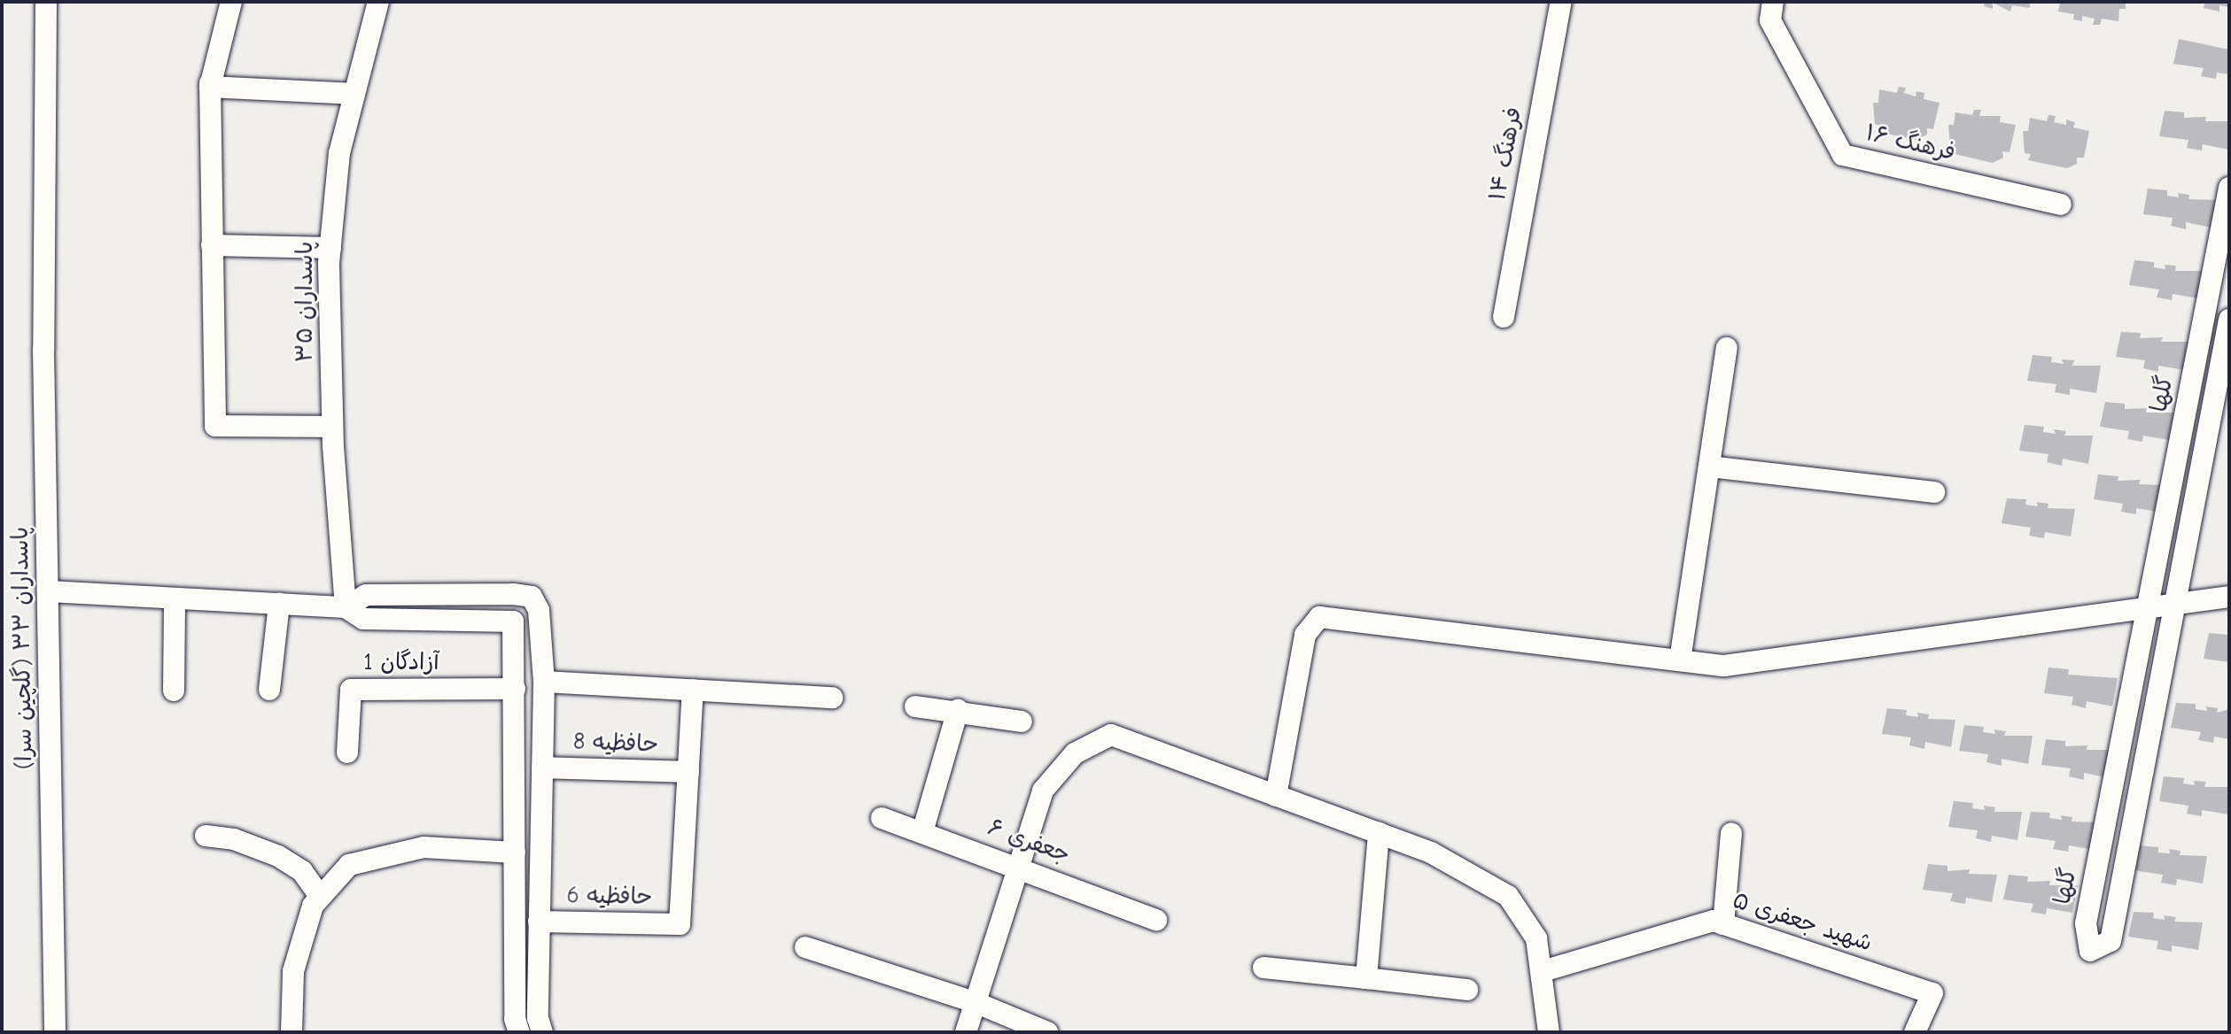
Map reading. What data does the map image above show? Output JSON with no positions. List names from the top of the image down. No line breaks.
{"streets":{"street":["فرهنگ ۱۶","فرهنگ ۱۴","پاسداران ۳۵","گلها","پاسداران ۳۳ (گلچین سرا)","آزادگان 1","حافظیه 8","جعفری ۶","حافظیه 6","شهید جعفری ۵"]},"crossings":[["حافظیه 8","حافظیه 6"]]}
